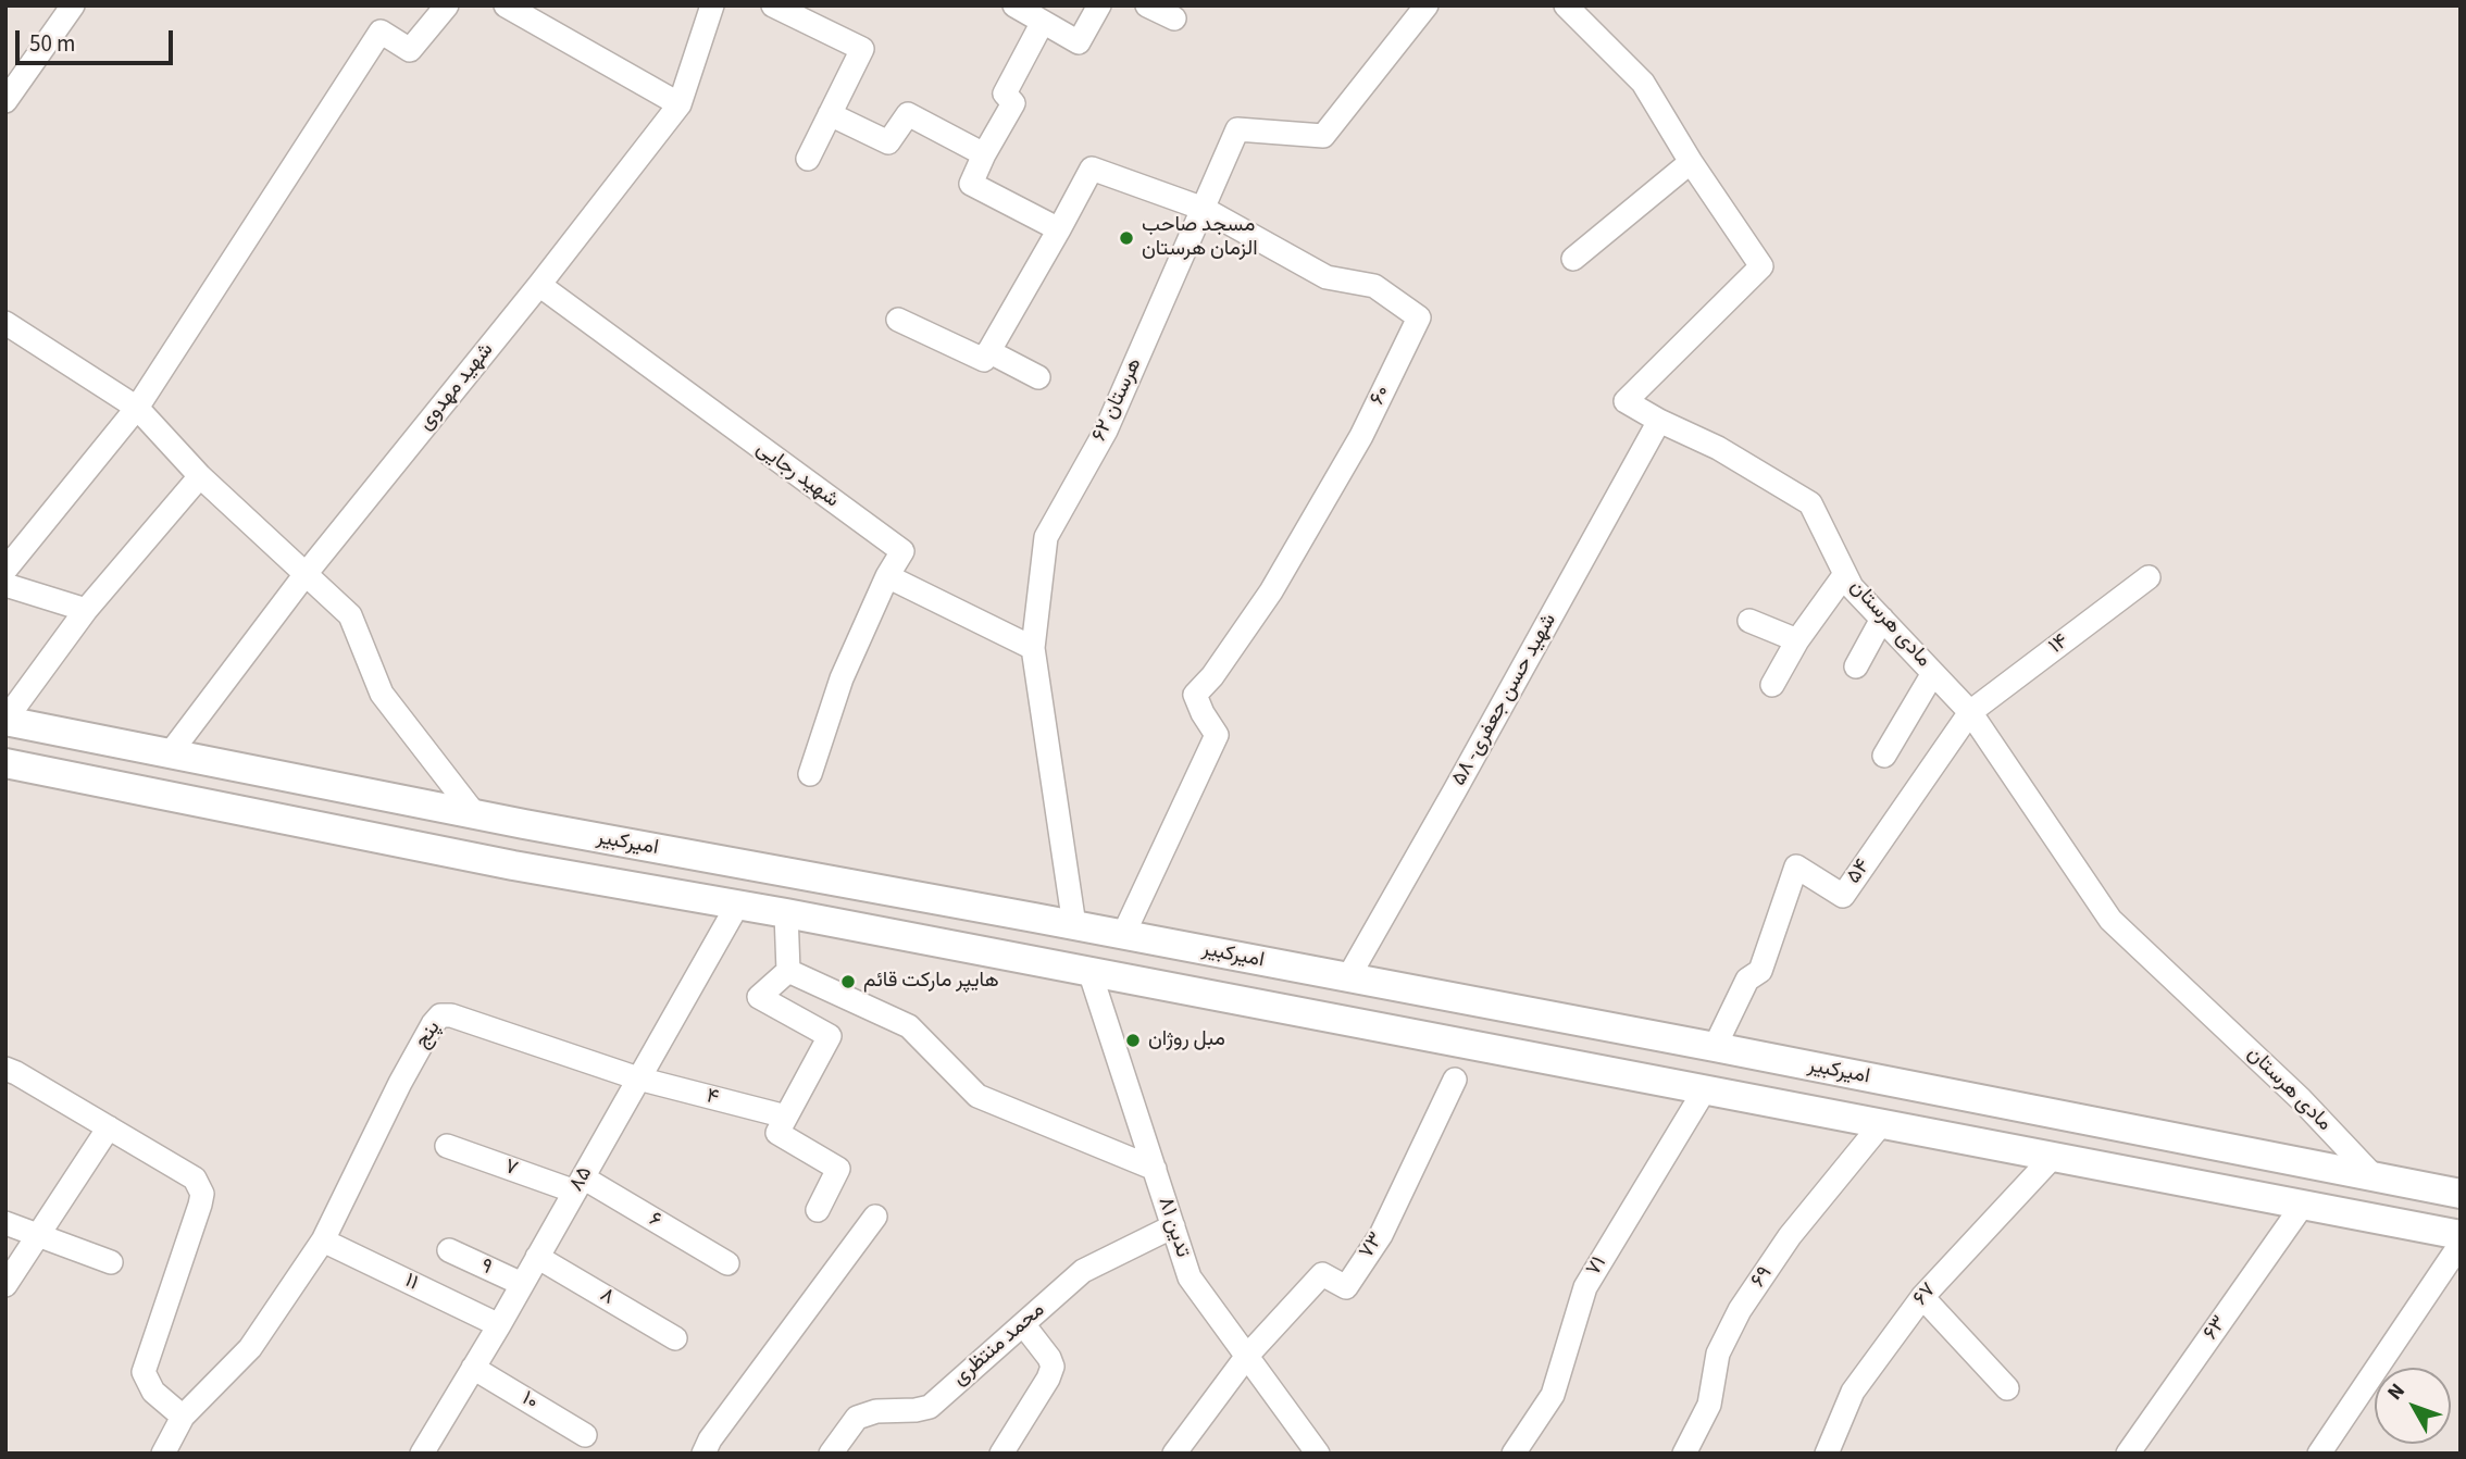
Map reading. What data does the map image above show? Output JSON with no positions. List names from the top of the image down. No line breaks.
{"streets":{"main road":["امیرکبیر"],"street":["شهید مهدوی","۶۰","هرستان ۶۲","شهید رجایی","مادی هرستان","۱۴","شهید حسن جعفری- ۵۸","۵۴","پنج","۴","۷","۸۵","۶","تدین ۸۱","۷۳","۷۱","۹","۶۹","۱۱","۶۷","۸","۶۳","محمد منتظری","۱۰"]},"crossings":[["شهید مهدوی","شهید رجایی"],["شهید مهدوی","امیرکبیر"],["۶۰","هرستان ۶۲"],["۶۰","امیرکبیر"],["هرستان ۶۲","امیرکبیر"],["مادی هرستان","۱۴"],["مادی هرستان","شهید حسن جعفری- ۵۸"],["مادی هرستان","امیرکبیر"],["مادی هرستان","۵۴"],["۱۴","۵۴"],["شهید حسن جعفری- ۵۸","امیرکبیر"],["امیرکبیر","۵۴"],["امیرکبیر","۸۵"],["امیرکبیر","تدین ۸۱"],["امیرکبیر","۷۱"],["امیرکبیر","۶۹"],["امیرکبیر","۶۷"],["امیرکبیر","۶۳"],["پنج","۴"],["پنج","۸۵"],["پنج","۱۱"],["۴","۸۵"],["۷","۸۵"],["۷","۶"],["۸۵","۶"],["۸۵","۹"],["۸۵","۱۱"],["۸۵","۸"],["۸۵","۱۰"],["تدین ۸۱","۷۳"],["تدین ۸۱","محمد منتظری"]],"places":["مسجد صاحب الزمان هرستان","هایپر مارکت قائم","مبل روژان"],"scale_bar":"50 m","north":"top left"}
